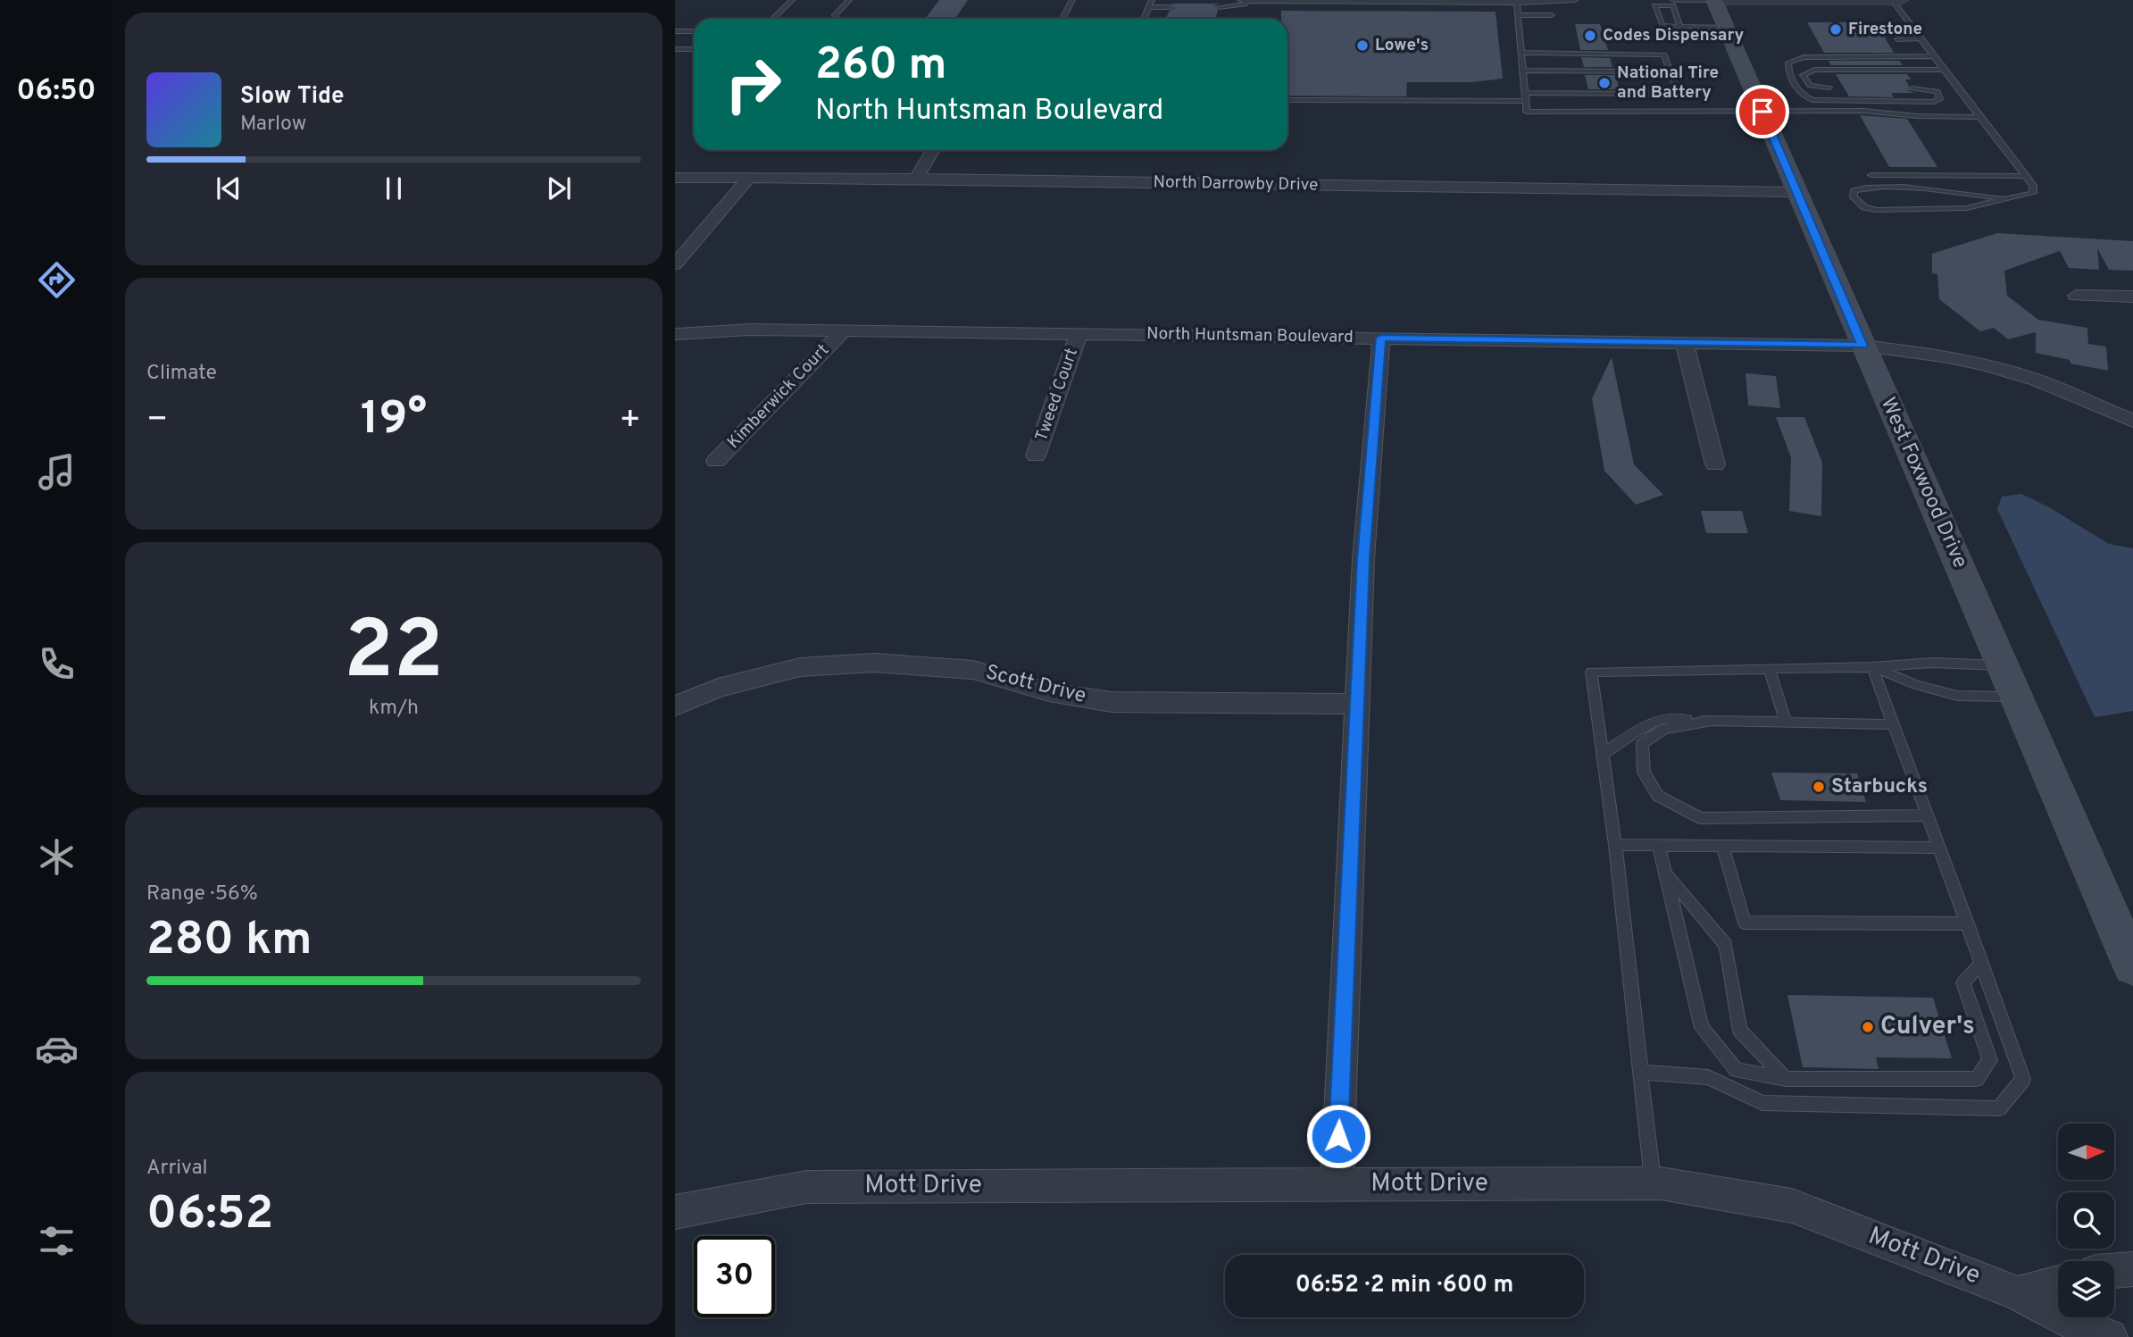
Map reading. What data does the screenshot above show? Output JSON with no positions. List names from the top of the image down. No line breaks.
{"streets":{"main road":["West Foxwood Drive"],"street":["North Darrowby Drive","North Huntsman Boulevard","Tweed Court","Kimberwick Court","Scott Drive","Mott Drive"]},"crossings":[["North Darrowby Drive","West Foxwood Drive"],["North Huntsman Boulevard","Tweed Court"],["North Huntsman Boulevard","Kimberwick Court"],["North Huntsman Boulevard","West Foxwood Drive"]],"places":["Firestone","Codes Dispensary","Lowe's","National Tire and Battery","Starbucks","Culver's"],"north":"right","page":{"tabs":"06:50","turn":["260 m","North Huntsman Boulevard"],"song":["Slow Tide","Marlow"],"tile":["Climate",["22","km/h"],["Range · 56%","280 km"],["Arrival","06:52"]],"heat":["−","19°","+"],"limit":"30","trip":"06:52 · 2 min · 600 m"}}
